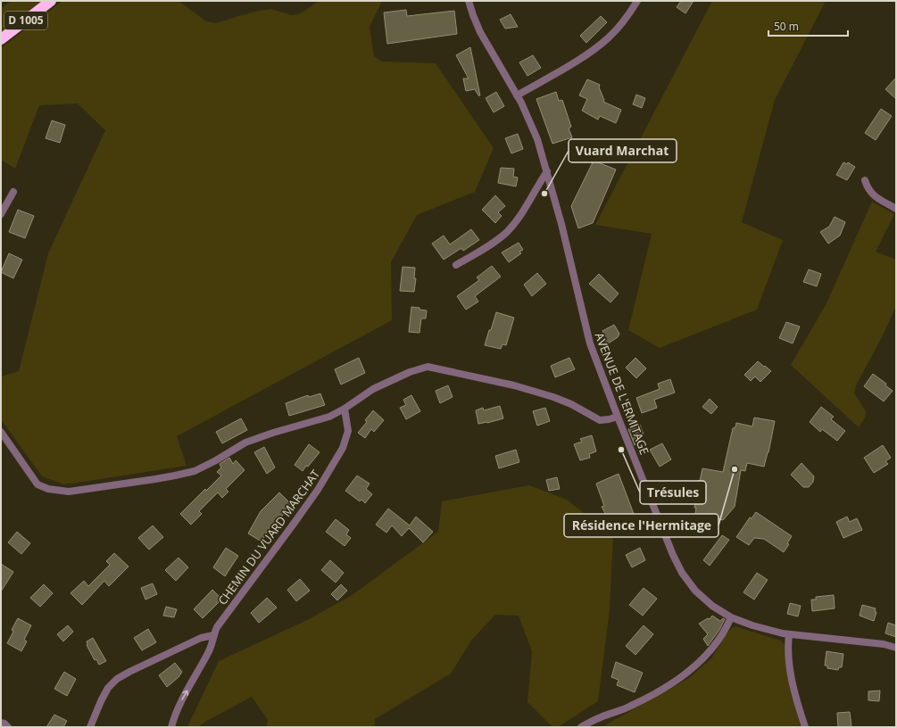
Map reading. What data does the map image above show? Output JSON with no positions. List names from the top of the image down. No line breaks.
{"streets":{"highway":["D 1005"],"street":["AVENUE DE L'ERMITAGE","CHEMIN DU VUARD MARCHAT"]},"places":["Vuard Marchat","Trésules","Résidence l'Hermitage"],"scale_bar":"50 m"}
